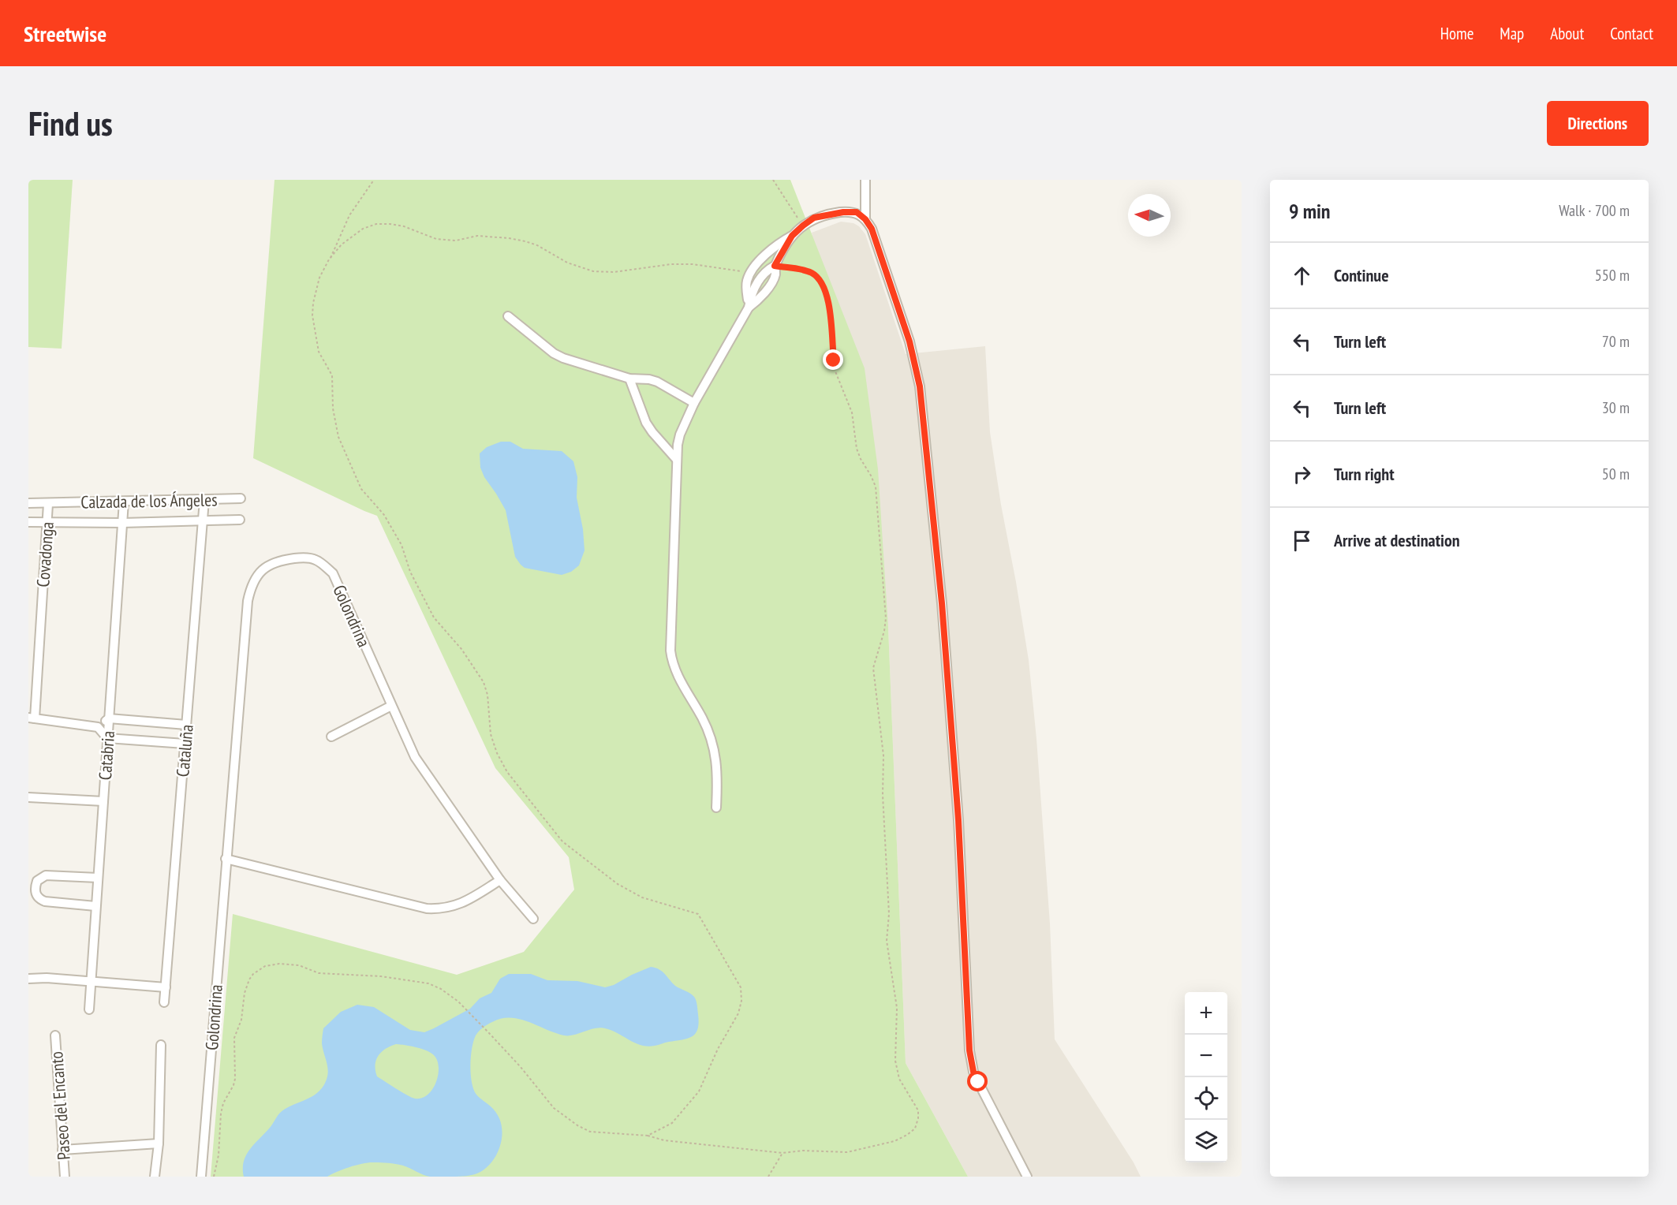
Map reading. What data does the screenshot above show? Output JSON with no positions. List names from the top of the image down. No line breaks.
{"streets":{"street":["Calzada de los Ángeles","Covadonga","Golondrina","Cataluña","Catabria","Paseo del Encanto"]},"crossings":[["Calzada de los Ángeles","Covadonga"],["Calzada de los Ángeles","Cataluña"],["Calzada de los Ángeles","Catabria"]],"north":"left","page":{"header":"Streetwise","nav":["Home","Map","About","Contact"],"buttons":"Directions","title":"Find us","heading":["9 min","Walk · 700 m"],"list":[["Continue","550 m"],["Turn left","70 m"],["Turn left","30 m"],["Turn right","50 m"],"Arrive at destination"],"map_buttons":["+","−"]}}
